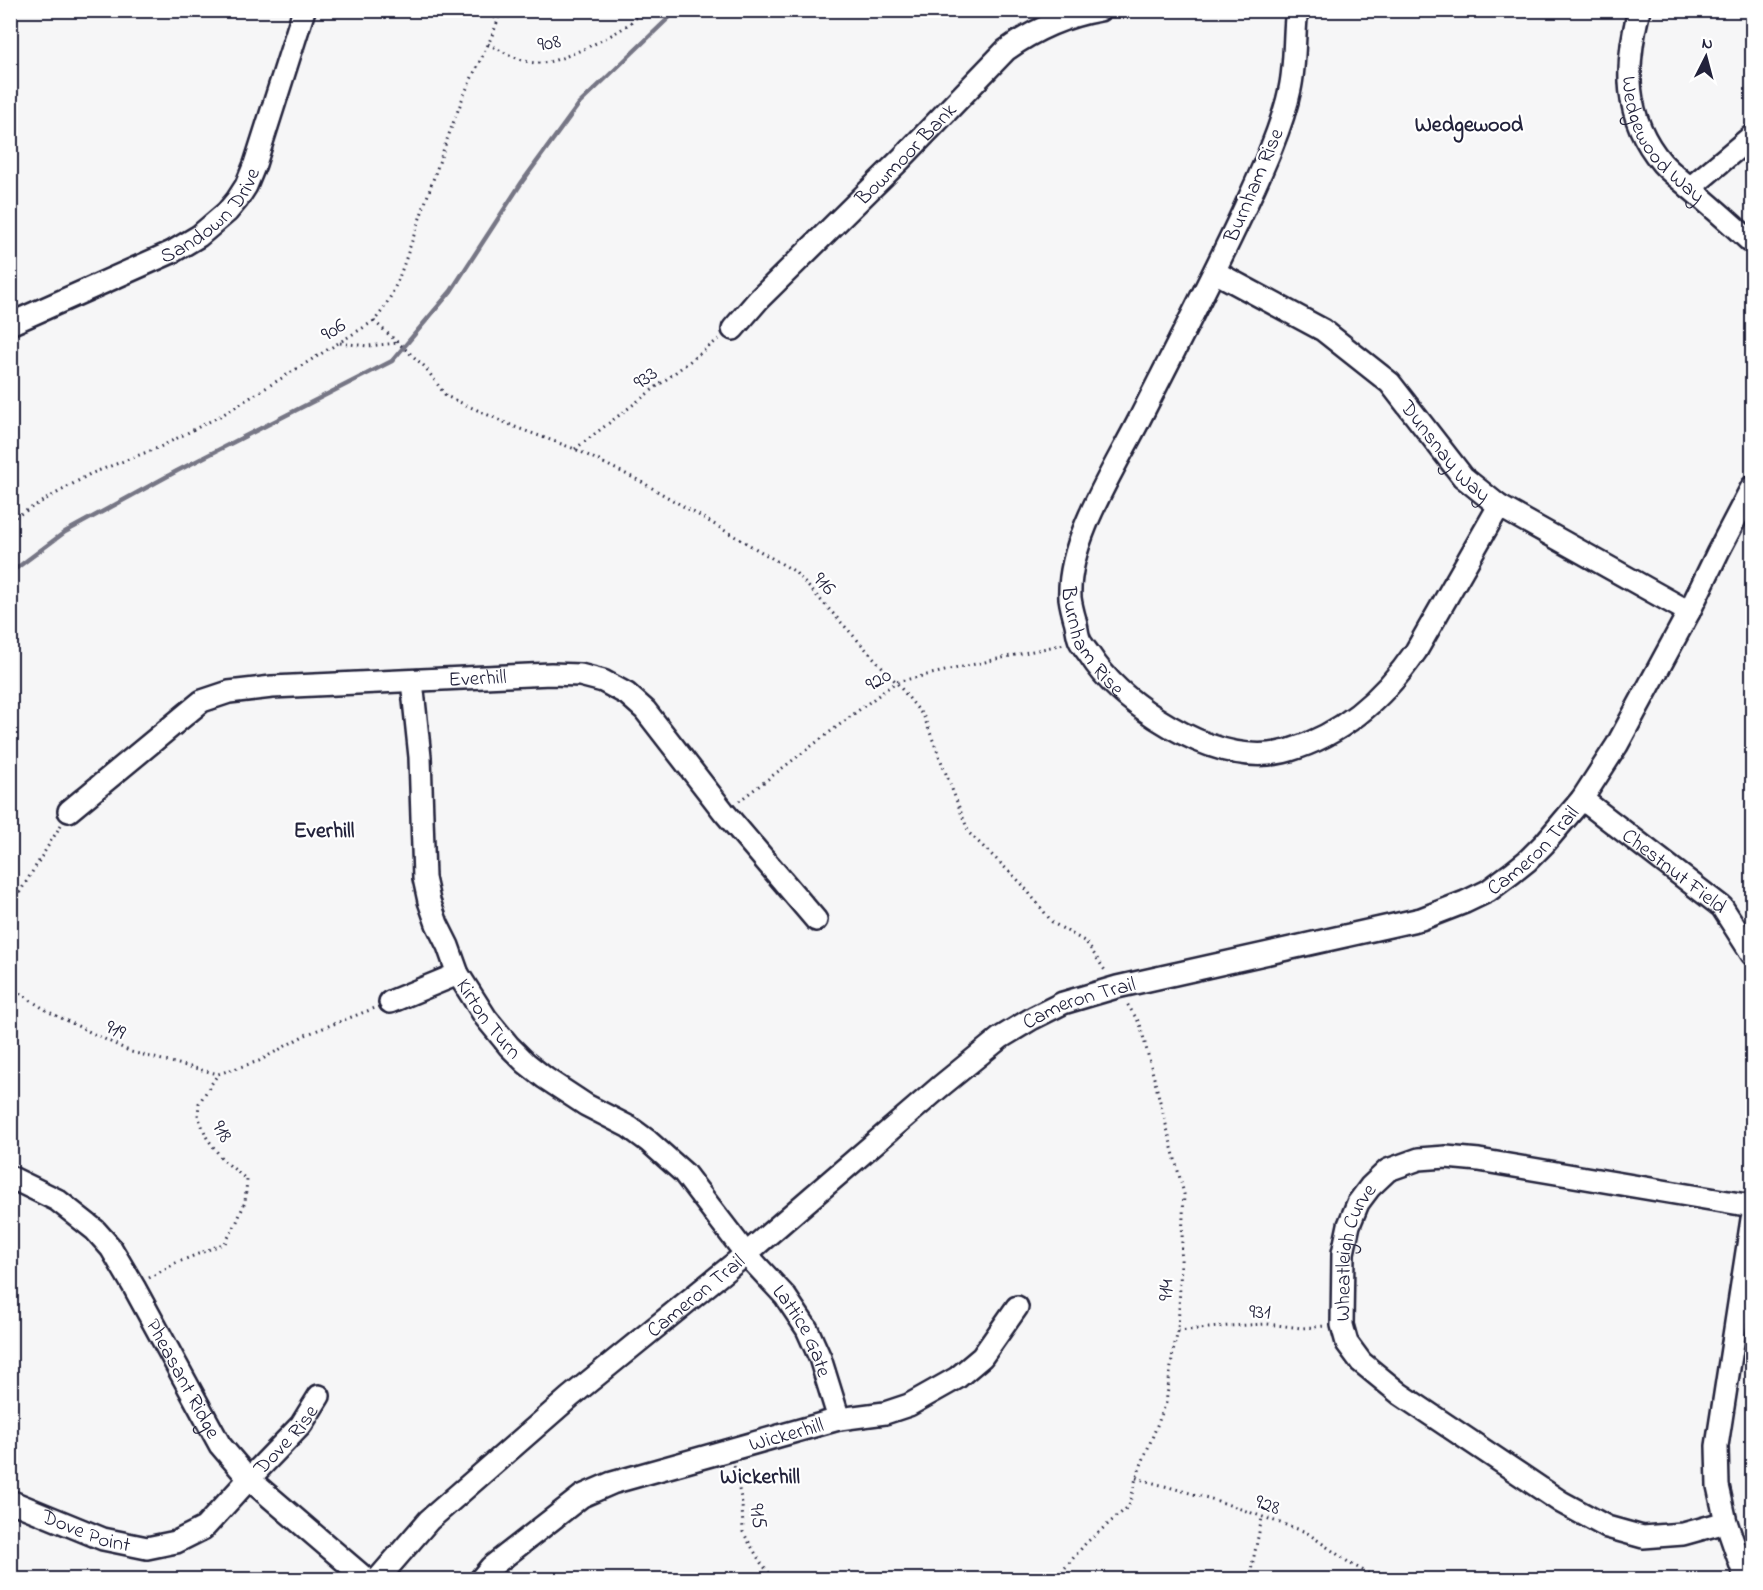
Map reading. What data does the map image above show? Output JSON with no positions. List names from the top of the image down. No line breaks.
{"streets":{"street":["Wedgewood Way","Bowmoor Bank","Burnham Rise","Sandown Drive","Dunsnay Way","Everhill","Cameron Trail","Chestnut Field","Kirton Turn","Wheatleigh Curve","Lattice Gate","Pheasant Ridge","Wickerhill","Dove Rise","Dove Point"],"path":["908","906","933","916","920","919","918","914","931","928","915"]},"crossings":[["908","906"],["Bowmoor Bank","933"],["Burnham Rise","Dunsnay Way"],["Burnham Rise","920"],["906","916"],["933","916"],["Dunsnay Way","Cameron Trail"],["916","920"],["916","Cameron Trail"],["916","914"],["Everhill","920"],["Everhill","Kirton Turn"],["Cameron Trail","Chestnut Field"],["Cameron Trail","Kirton Turn"],["Cameron Trail","914"],["Cameron Trail","Lattice Gate"],["Kirton Turn","Lattice Gate"],["919","918"],["918","Pheasant Ridge"],["Wheatleigh Curve","931"],["914","931"],["914","928"],["Lattice Gate","Wickerhill"],["Pheasant Ridge","Dove Rise"],["Pheasant Ridge","Dove Point"],["Wickerhill","915"],["Dove Rise","Dove Point"]],"districts":["Wedgewood","Everhill","Wickerhill"],"north":"top"}
